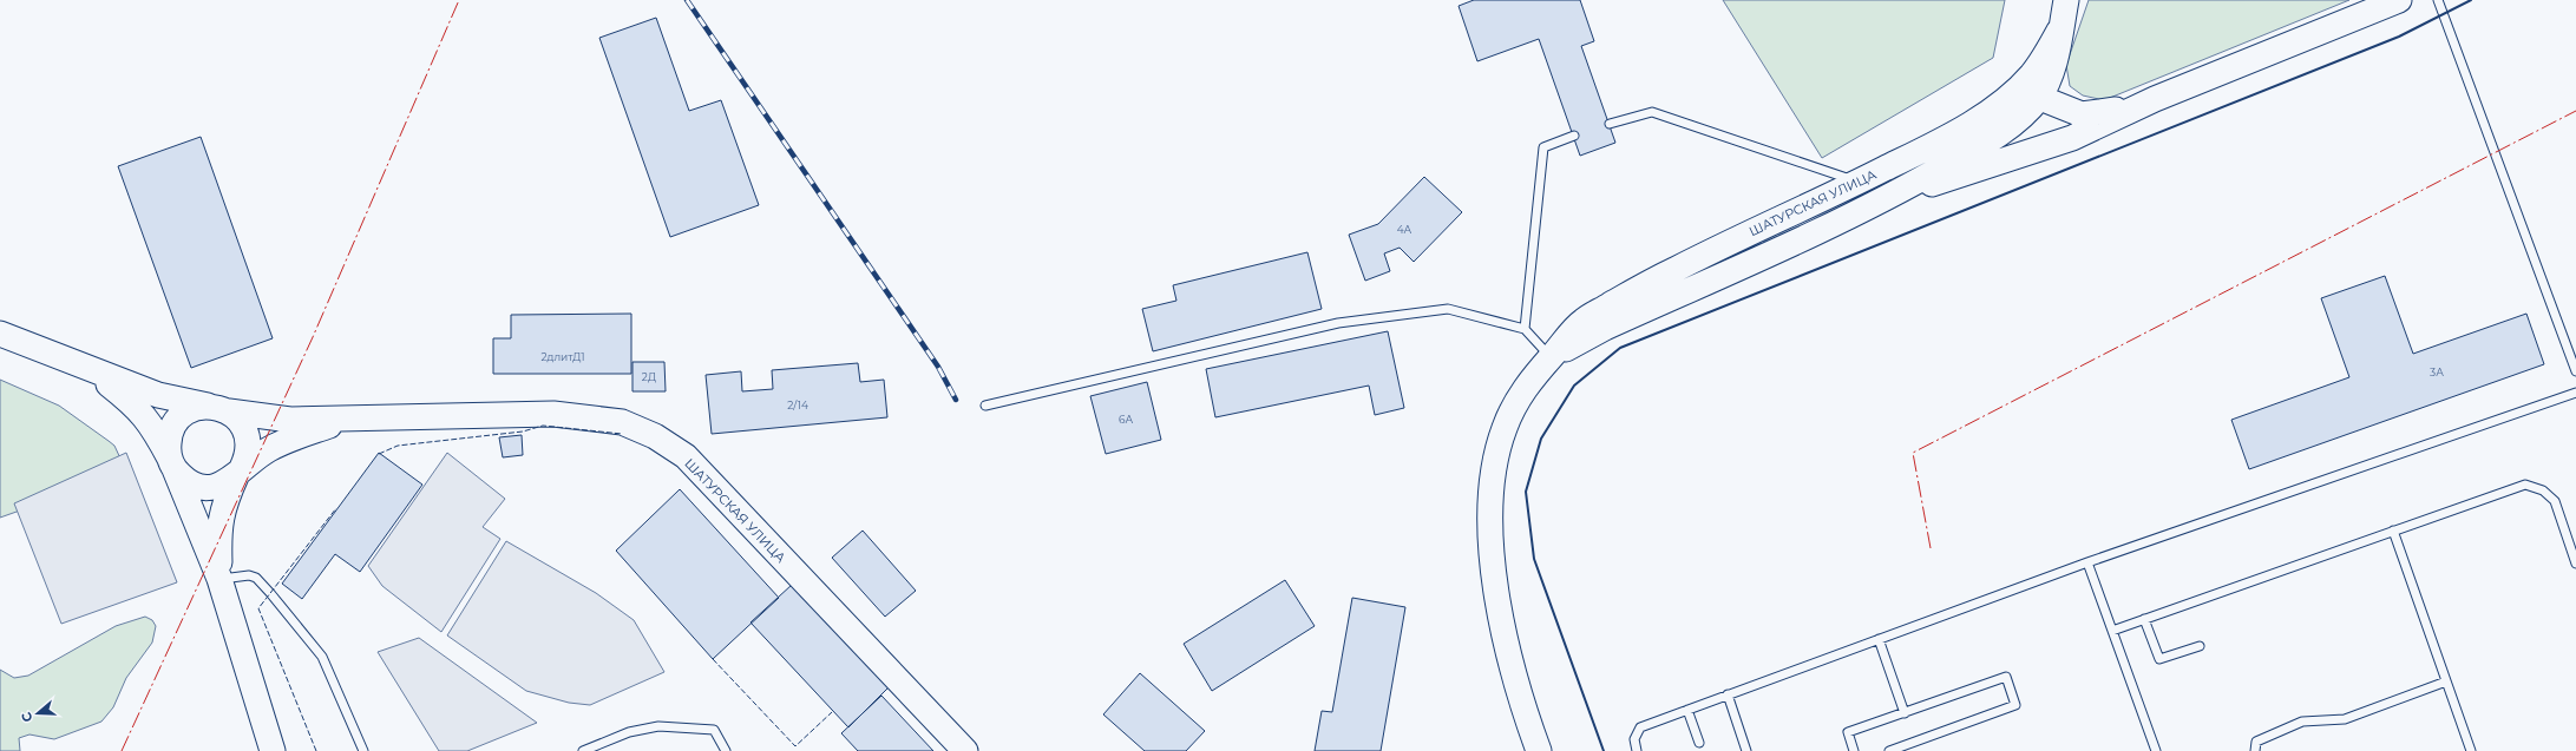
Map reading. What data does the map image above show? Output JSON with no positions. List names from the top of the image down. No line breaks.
{"streets":{"main road":["ШАТУРСКАЯ УЛИЦА"]},"house_numbers":["4А","2длитД1","3А","2Д","2/14","6А"],"north":"left"}
